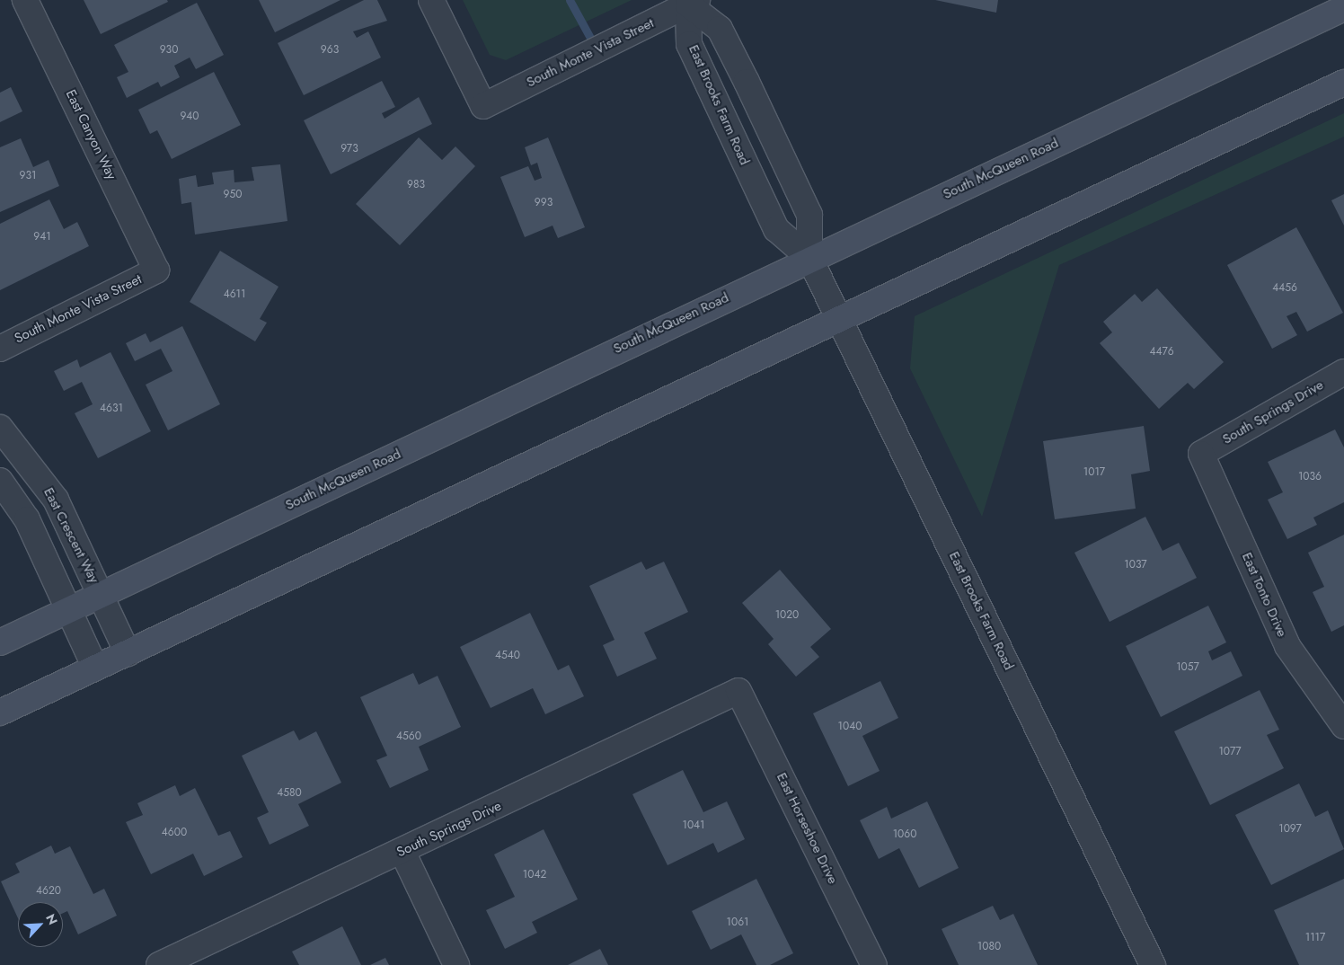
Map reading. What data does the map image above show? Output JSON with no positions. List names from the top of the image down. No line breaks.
{"streets":{"main road":["South McQueen Road"],"street":["South Monte Vista Street","East Brooks Farm Road","East Canyon Way","South Springs Drive","East Crescent Way","East Tonto Drive","East Horseshoe Drive"]},"crossings":[["South Monte Vista Street","East Brooks Farm Road"],["South Monte Vista Street","East Canyon Way"],["East Brooks Farm Road","South McQueen Road"],["South McQueen Road","East Crescent Way"],["South Springs Drive","East Tonto Drive"],["South Springs Drive","East Horseshoe Drive"]],"house_numbers":["930","963","940","973","931","983","950","993","941","4456","4611","4476","4631","1017","1036","1037","1020","4540","1057","1040","4560","1077","4580","1041","1097","4600","1060","1042","4620","1061","1117","1080"],"north":"top right"}
